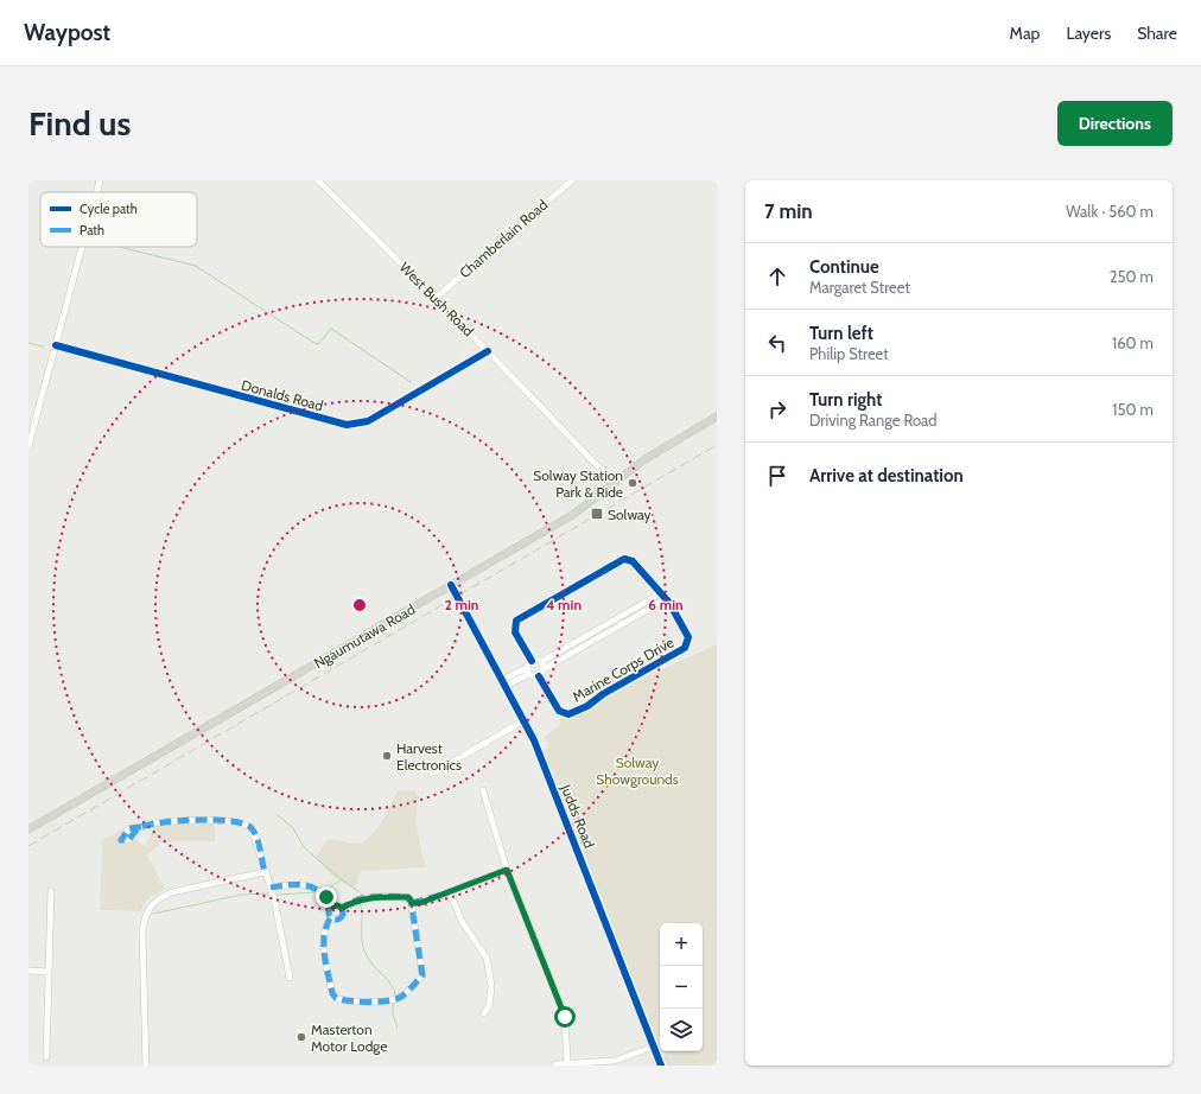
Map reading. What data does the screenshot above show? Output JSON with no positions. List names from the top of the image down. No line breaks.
{"streets":{"main road":["Ngaumutawa Road"],"street":["Chamberlain Road","West Bush Road","Donalds Road","Marine Corps Drive","Judds Road"]},"crossings":[["Chamberlain Road","West Bush Road"],["West Bush Road","Donalds Road"],["West Bush Road","Ngaumutawa Road"],["Ngaumutawa Road","Judds Road"]],"parks":["Solway Showgrounds"],"places":{"other":["Solway Station Park & Ride","Harvest Electronics","Masterton Motor Lodge"],"transit":["Solway"]},"legend":["Cycle path","Path"],"page":{"header":"Waypost","nav":["Map","Layers","Share"],"buttons":"Directions","title":"Find us","heading":["7 min","Walk · 560 m"],"list":[["Continue","Margaret Street","250 m"],["Turn left","Philip Street","160 m"],["Turn right","Driving Range Road","150 m"],"Arrive at destination"],"map_buttons":["+","−"]},"rings":["2 min","4 min","6 min"]}
